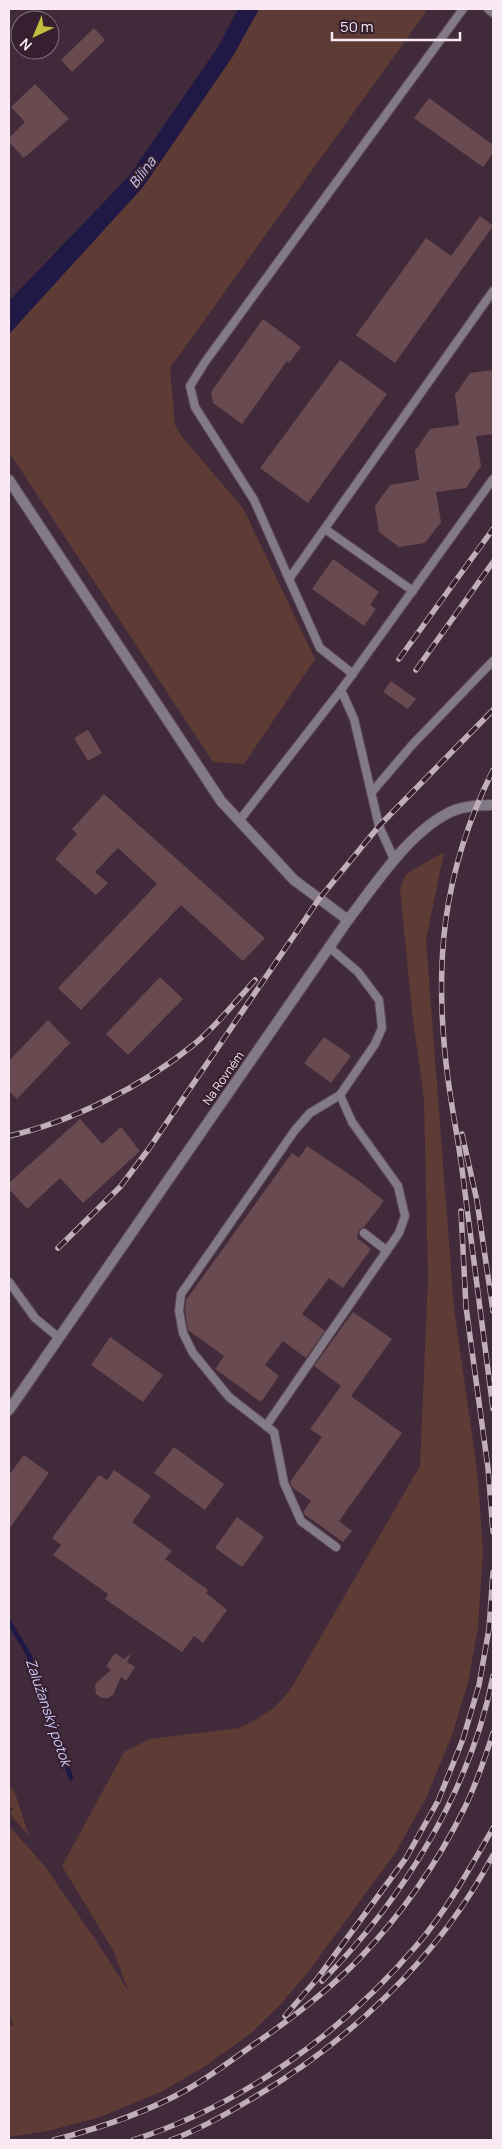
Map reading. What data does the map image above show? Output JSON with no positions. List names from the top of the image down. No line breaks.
{"streets":{"street":["Na Rovném"]},"water":["Bílina","Zalužanský potok"],"scale_bar":"50 m","north":"bottom left"}
